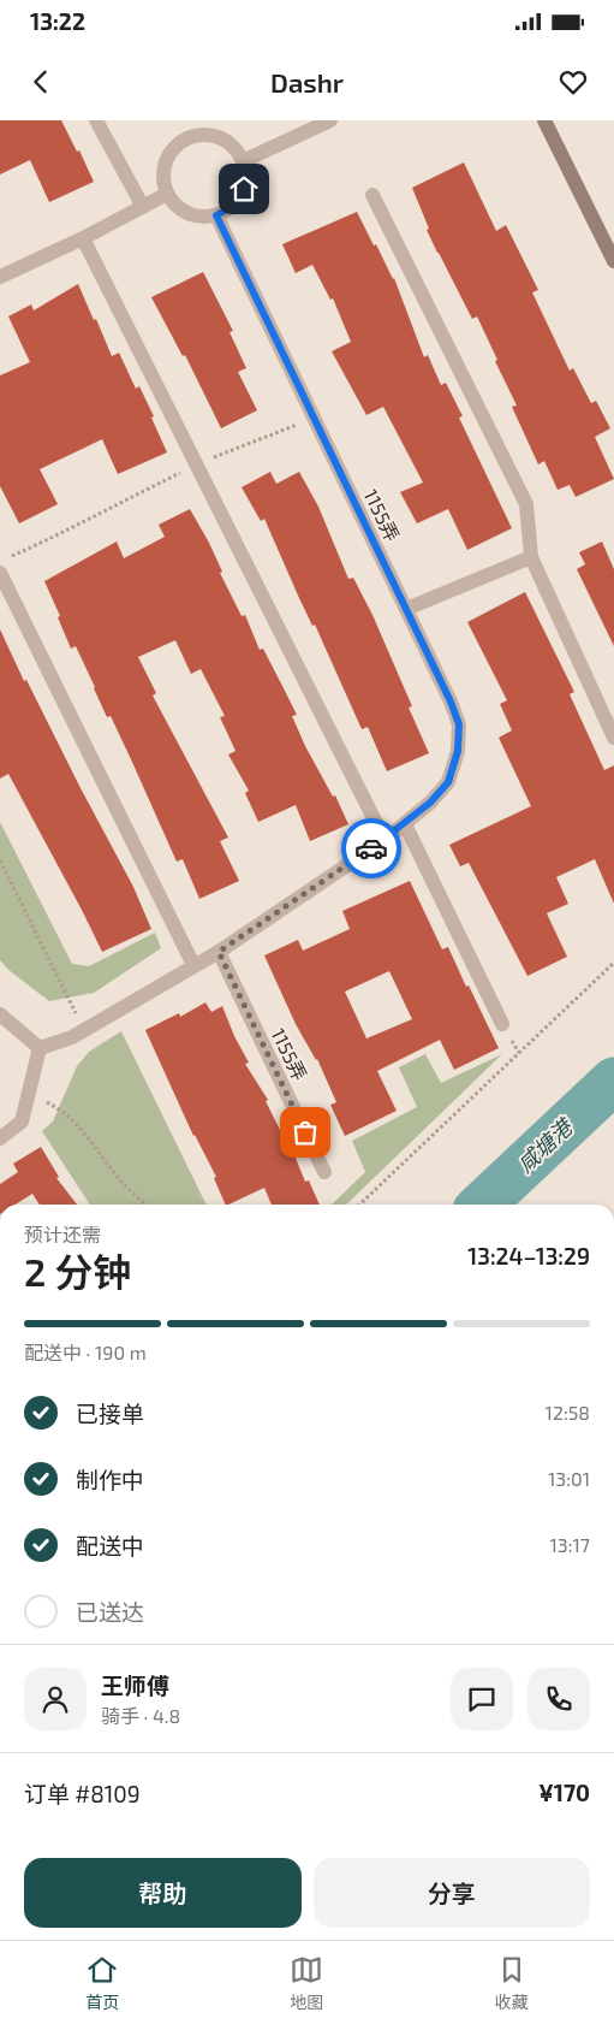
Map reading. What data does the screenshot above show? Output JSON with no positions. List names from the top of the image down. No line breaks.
{"streets":{"street":["1155弄"]},"water":["咸塘港"],"page":{"status":"13:22","header":"Dashr","heading":["2 分钟","预计还需","13:24–13:29"],"panel":["王师傅","骑手 · 4.8","订单 #8109","¥170"],"bar":"配送中 · 190 m","list":[["已接单","12:58"],["制作中","13:01"],["配送中","13:17"],"已送达"],"buttons":["帮助","分享"],"tabs":["首页","地图","收藏"]}}
